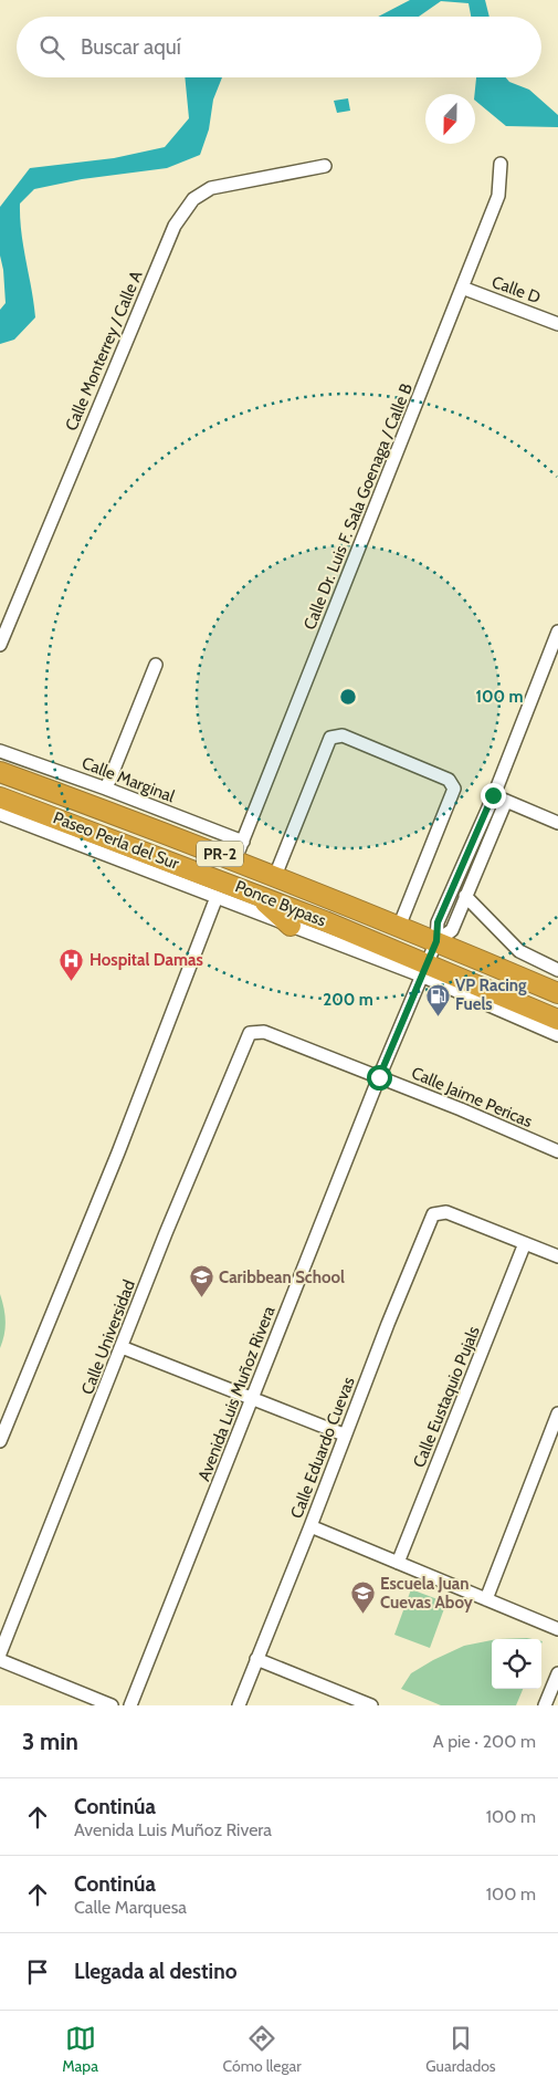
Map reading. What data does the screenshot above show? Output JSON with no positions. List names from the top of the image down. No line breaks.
{"streets":{"highway":["PR-2","Ponce Bypass"],"street":["Calle D","Calle Monterrey / Calle A","Calle Dr. Luis F. Sala Goenaga / Calle B","Calle Marginal","Paseo Perla del Sur","Calle Jaime Pericas","Calle Universidad","Avenida Luis Muñoz Rivera","Calle Eustaquio Pujals","Calle Eduardo Cuevas"]},"crossings":[["Calle D","Calle Dr. Luis F. Sala Goenaga / Calle B"],["Calle Dr. Luis F. Sala Goenaga / Calle B","Calle Marginal"],["Calle Dr. Luis F. Sala Goenaga / Calle B","Ponce Bypass"],["Calle Marginal","Ponce Bypass"],["Paseo Perla del Sur","Ponce Bypass"],["Paseo Perla del Sur","Avenida Luis Muñoz Rivera"],["Ponce Bypass","Avenida Luis Muñoz Rivera"],["Calle Jaime Pericas","Calle Universidad"],["Calle Jaime Pericas","Avenida Luis Muñoz Rivera"],["Calle Eustaquio Pujals","Calle Eduardo Cuevas"]],"places":{"hospital":["Hospital Damas"],"fuel station":["VP Racing Fuels"],"school or university":["Caribbean School","Escuela Juan Cuevas Aboy"]},"north":"bottom","page":{"search":"Buscar aquí","heading":["3 min","A pie · 200 m"],"list":[["Continúa","Avenida Luis Muñoz Rivera","100 m"],["Continúa","Calle Marquesa","100 m"],"Llegada al destino"],"nav":["Mapa","Cómo llegar","Guardados"]},"rings":["100 m","200 m"]}
